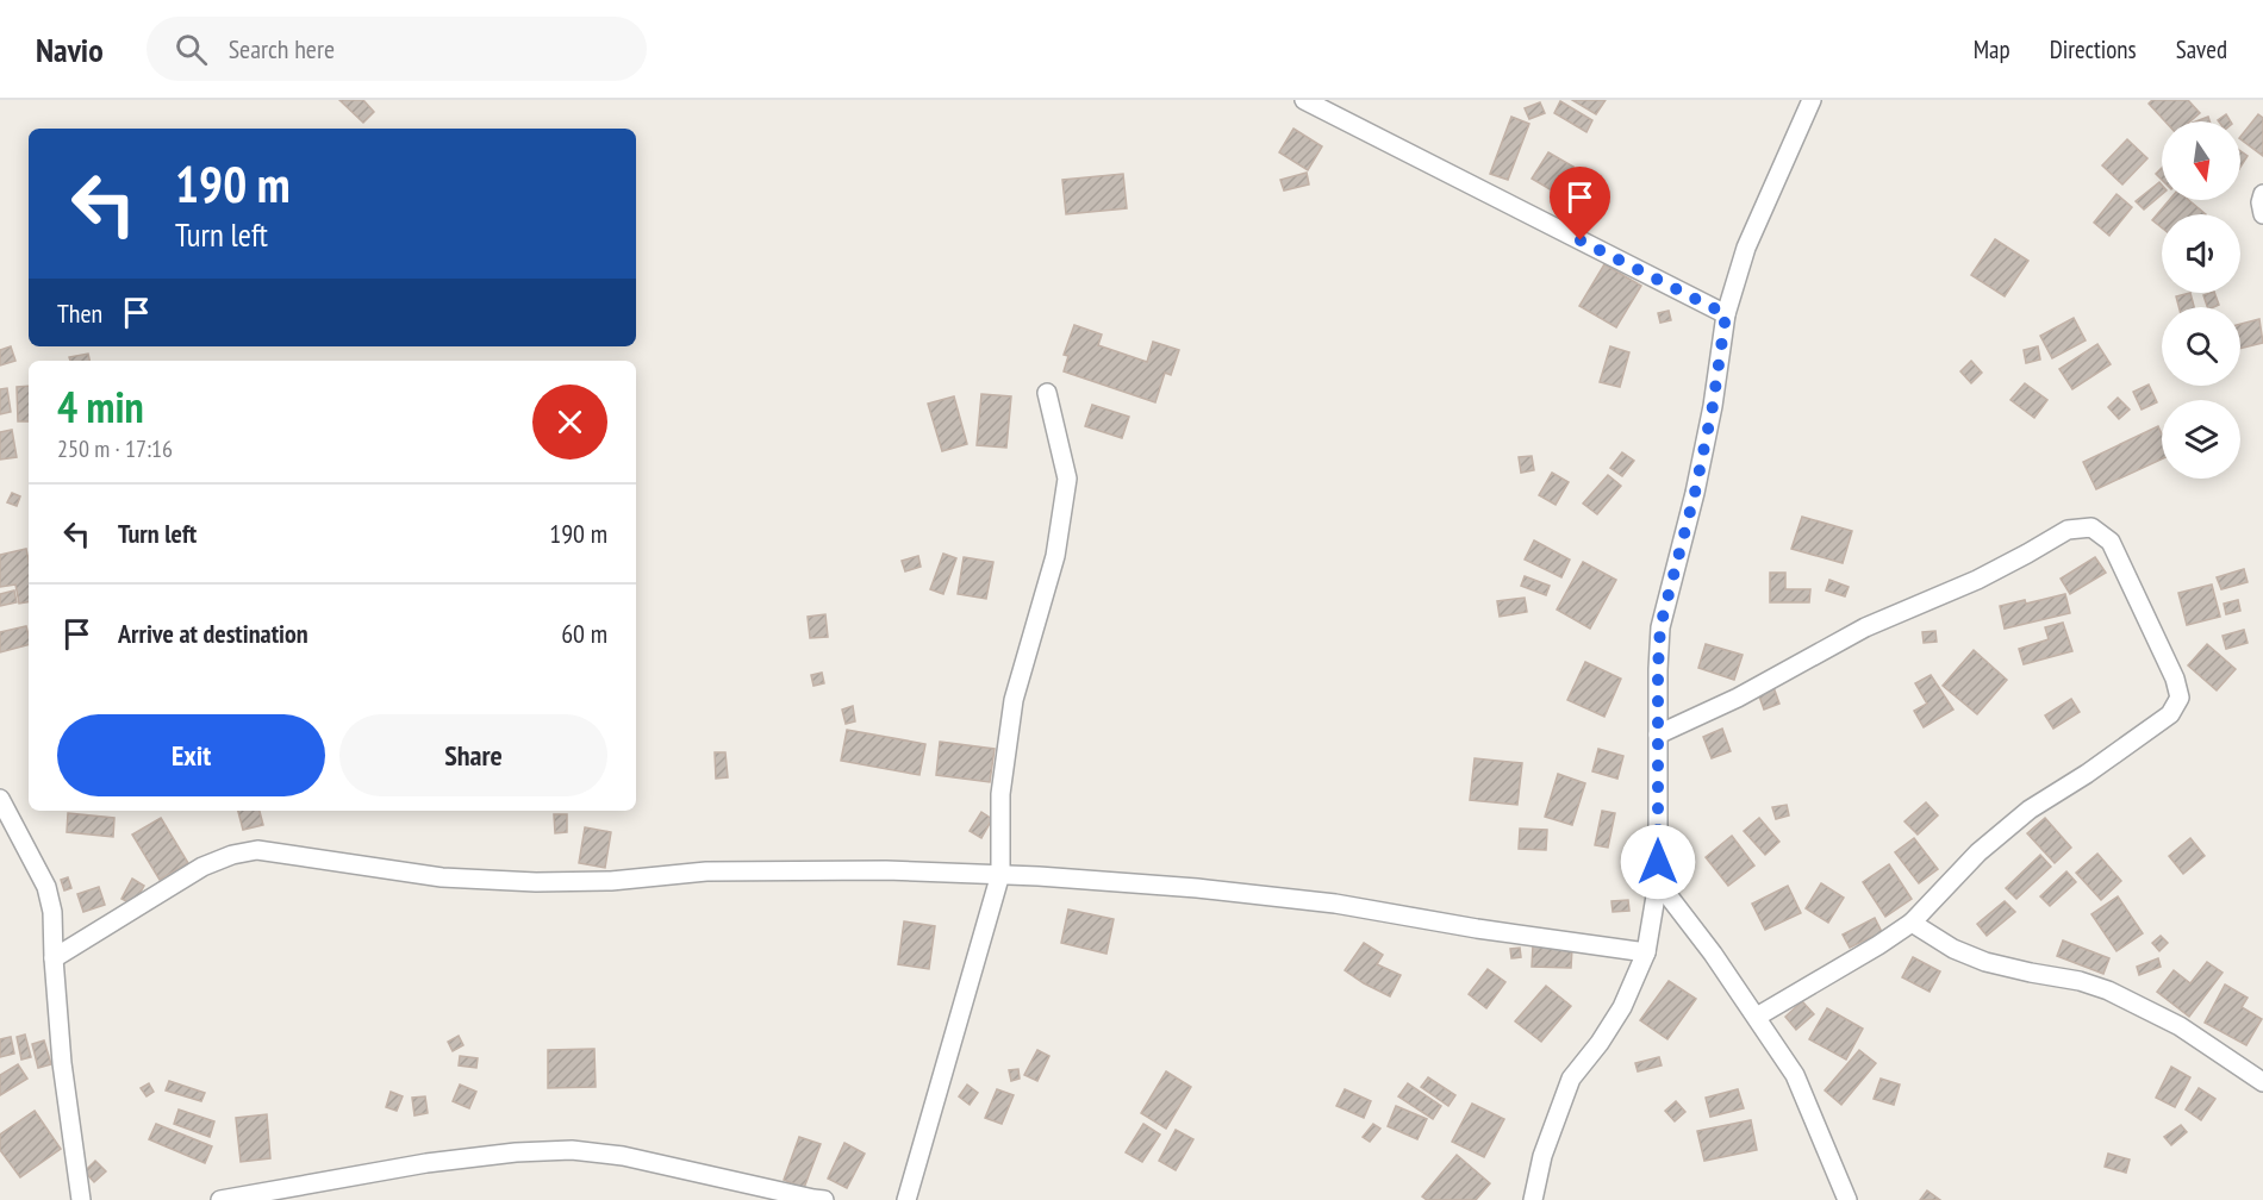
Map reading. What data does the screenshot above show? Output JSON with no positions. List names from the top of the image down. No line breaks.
{"north":"bottom","page":{"header":"Navio","search":"Search here","nav":["Map","Directions","Saved"],"turn":["190 m","Turn left"],"then":"Then","heading":["4 min","250 m · 17:16"],"list":[{"name":"Turn left","value":"190 m"},{"name":"Arrive at destination","value":"60 m"}],"buttons":["Exit","Share"]}}
